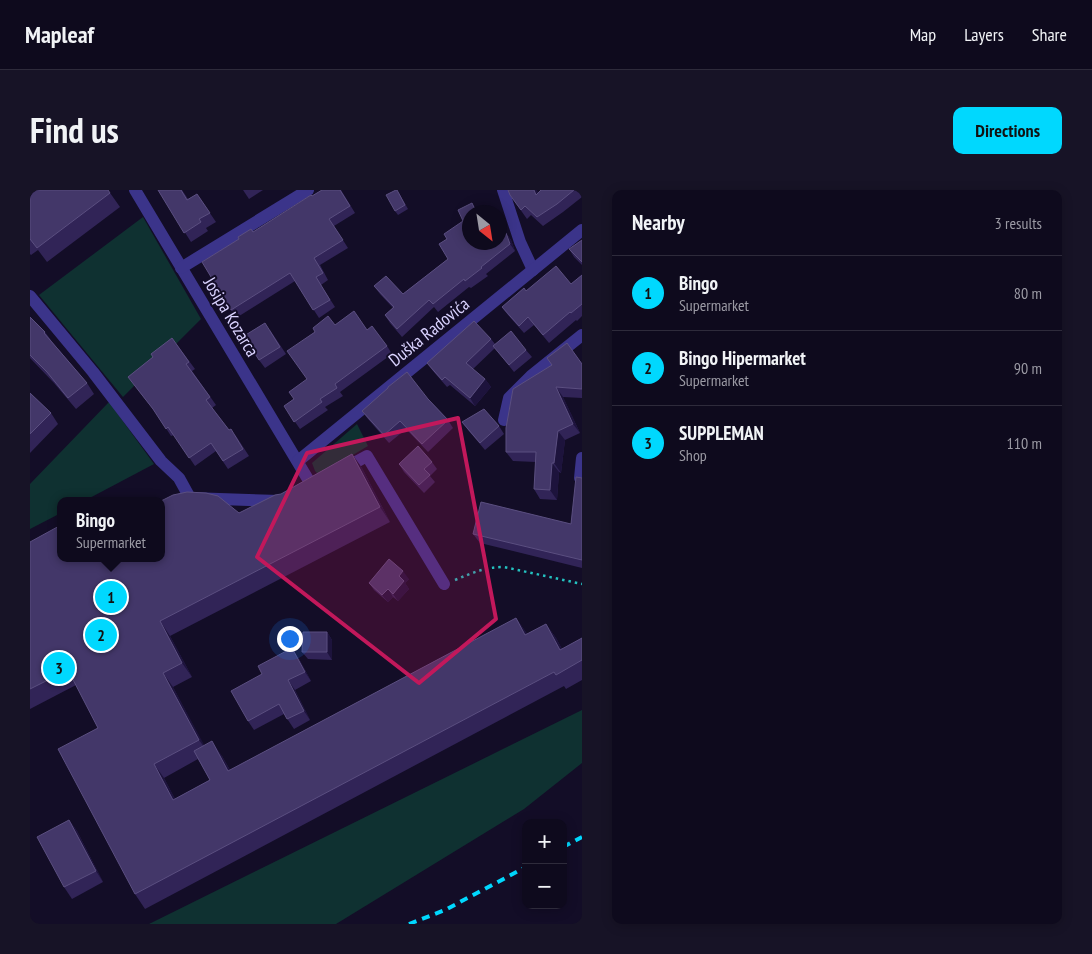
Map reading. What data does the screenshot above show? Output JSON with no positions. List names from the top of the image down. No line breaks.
{"streets":{"street":["Josipa Kozarca","Duška Radovića"]},"crossings":[["Josipa Kozarca","Duška Radovića"]],"north":"bottom right","page":{"header":"Mapleaf","nav":["Map","Layers","Share"],"title":"Find us","buttons":"Directions","heading":["Nearby","3 results"],"list":[{"mark":"1","name":"Bingo","note":"Supermarket","value":"80 m"},{"mark":"2","name":"Bingo Hipermarket","note":"Supermarket","value":"90 m"},{"mark":"3","name":"SUPPLEMAN","note":"Shop","value":"110 m"}],"popup":["Bingo","Supermarket"],"pins":["1","2","3"],"map_buttons":["+","−"]}}
